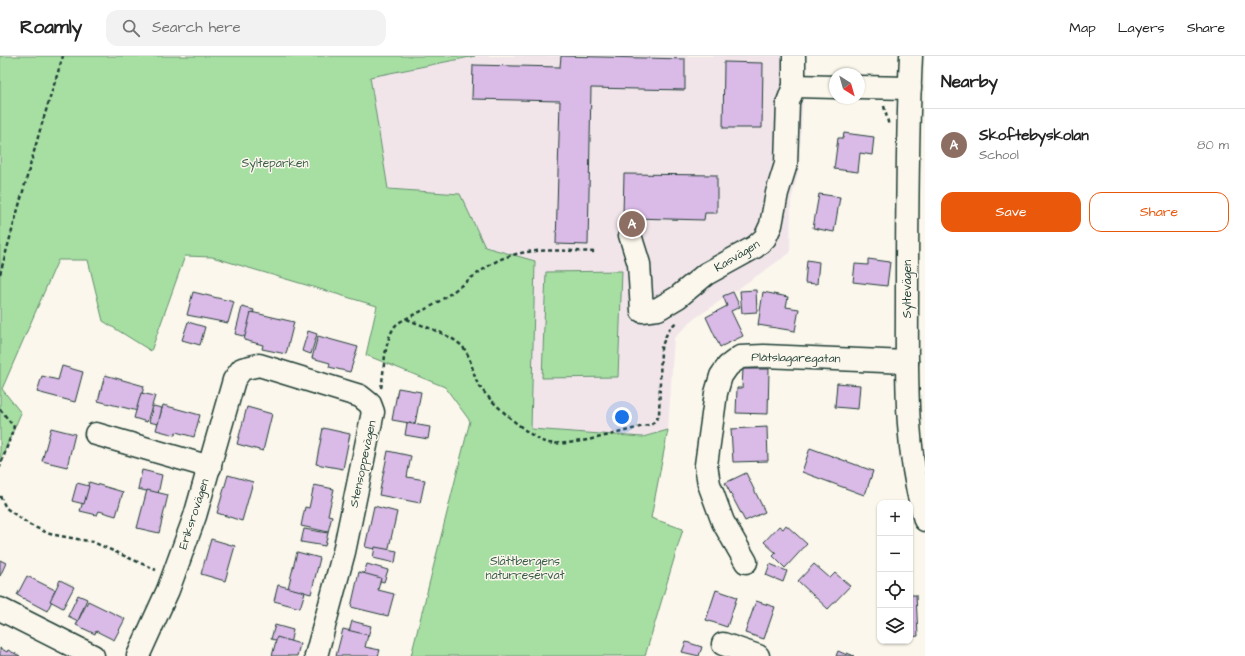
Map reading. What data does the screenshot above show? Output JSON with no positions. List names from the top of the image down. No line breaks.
{"streets":{"street":["Kasvägen","Syltevägen","Plåtslagaregatan","Stensoppevägen","Eriksrovägen"]},"crossings":[["Syltevägen","Plåtslagaregatan"],["Stensoppevägen","Eriksrovägen"]],"parks":["Sylteparken","Slättbergens naturreservat"],"north":"bottom right","page":{"header":"Roamly","search":"Search here","nav":["Map","Layers","Share"],"heading":"Nearby","list":[{"mark":"A","name":"Skoftebyskolan","note":"School","value":"80 m"}],"buttons":["Save","Share"],"pins":"A","map_buttons":["+","−"]}}
